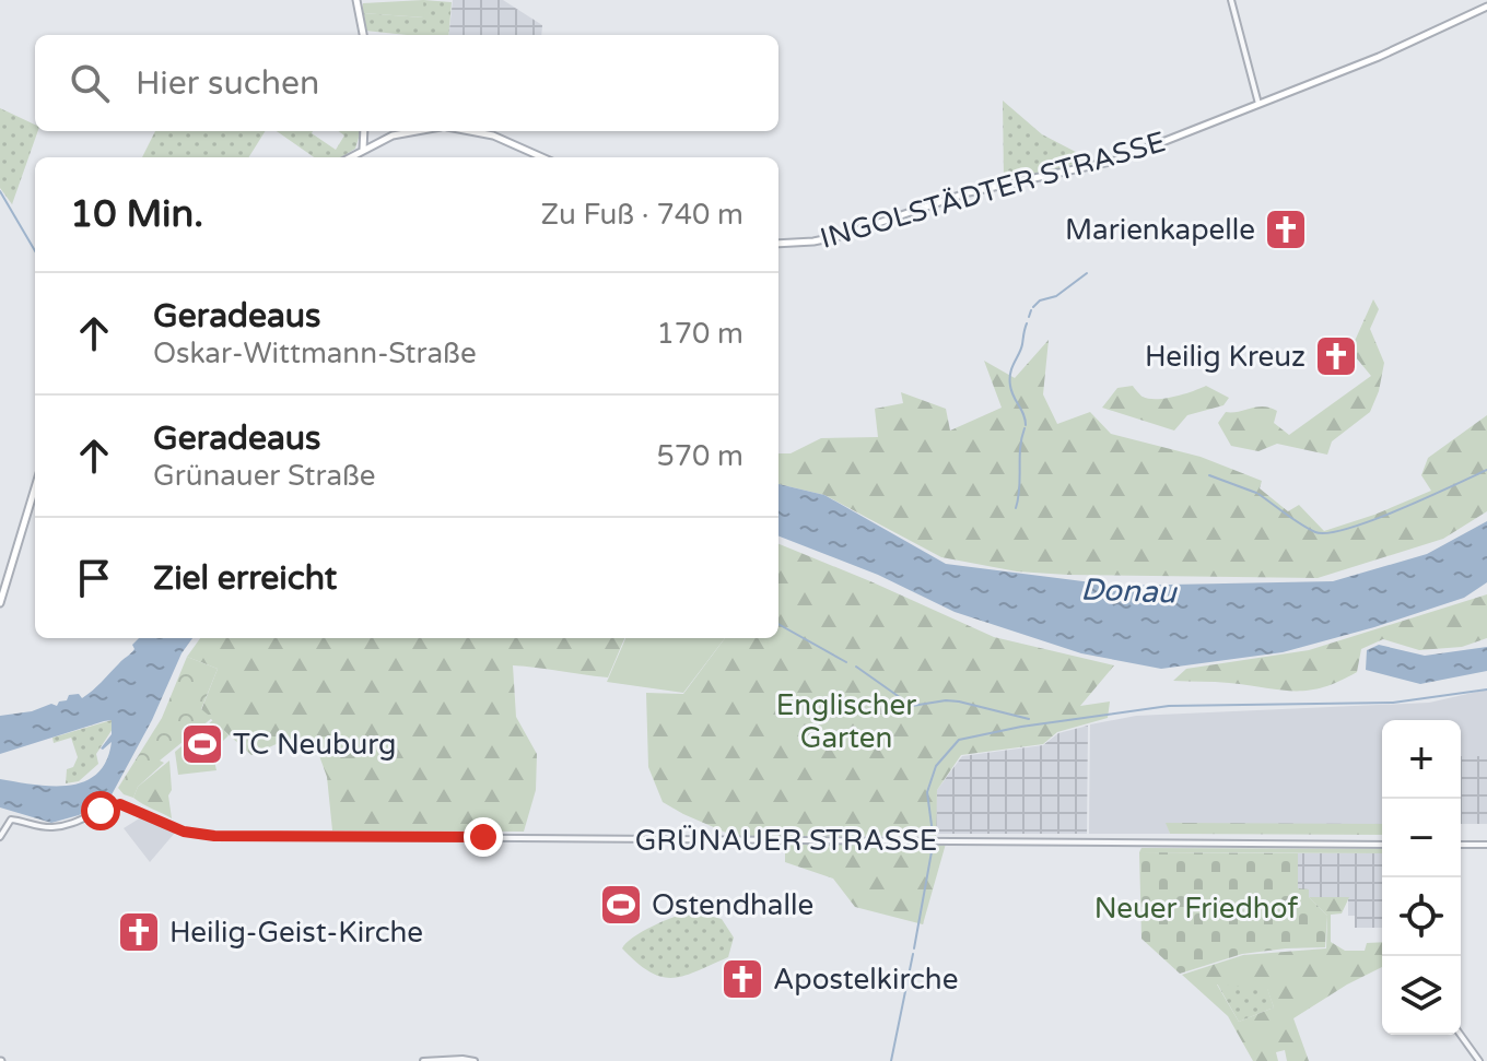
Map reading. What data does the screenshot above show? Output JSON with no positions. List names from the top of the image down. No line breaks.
{"streets":{"main road":["INGOLSTÄDTER STRASSE"],"street":["GRÜNAUER STRASSE"]},"water":["Donau"],"parks":["Englischer Garten","Neuer Friedhof"],"places":{"church":["Marienkapelle","Heilig Kreuz","Heilig-Geist-Kirche","Apostelkirche"],"sports":["TC Neuburg","Ostendhalle"]},"page":{"search":"Hier suchen","heading":["10 Min.","Zu Fuß · 740 m"],"list":[["Geradeaus","Oskar-Wittmann-Straße","170 m"],["Geradeaus","Grünauer Straße","570 m"],"Ziel erreicht"],"map_buttons":["+","−"]}}
